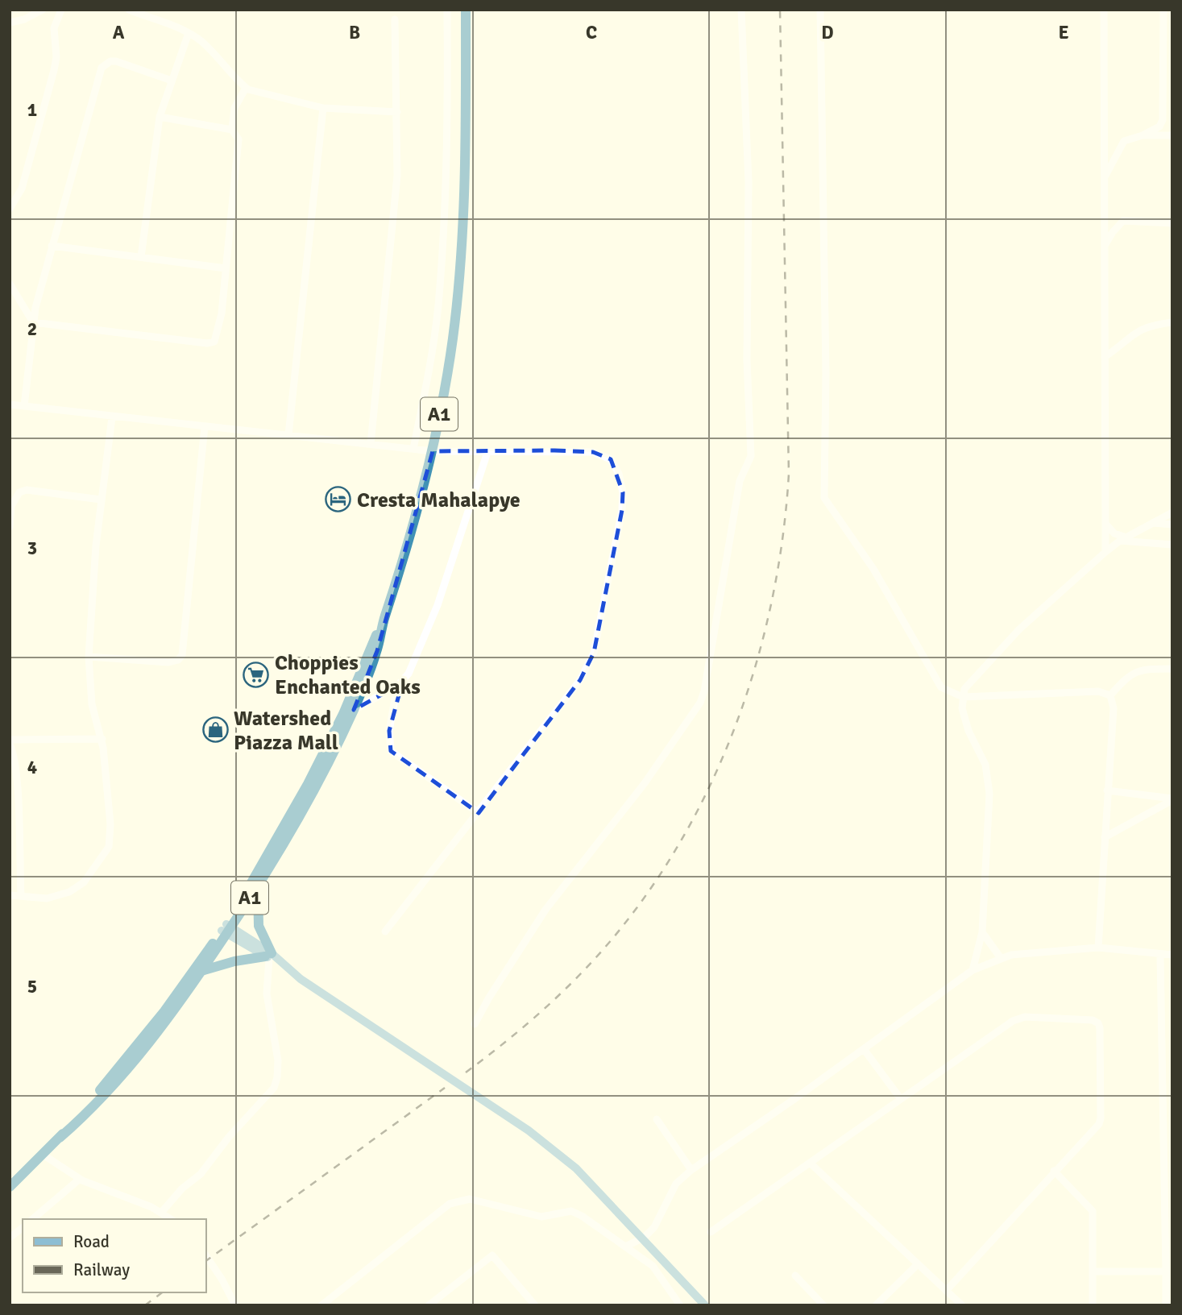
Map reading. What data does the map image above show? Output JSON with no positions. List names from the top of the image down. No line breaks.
{"streets":{"highway":["A1"]},"places":{"hotel":["Cresta Mahalapye"],"supermarket":["Choppies Enchanted Oaks"],"shop":["Watershed Piazza Mall"]},"legend":["Road","Railway"],"grid":{"columns":["A","B","C","D","E"],"rows":["1","2","3","4","5"]}}
